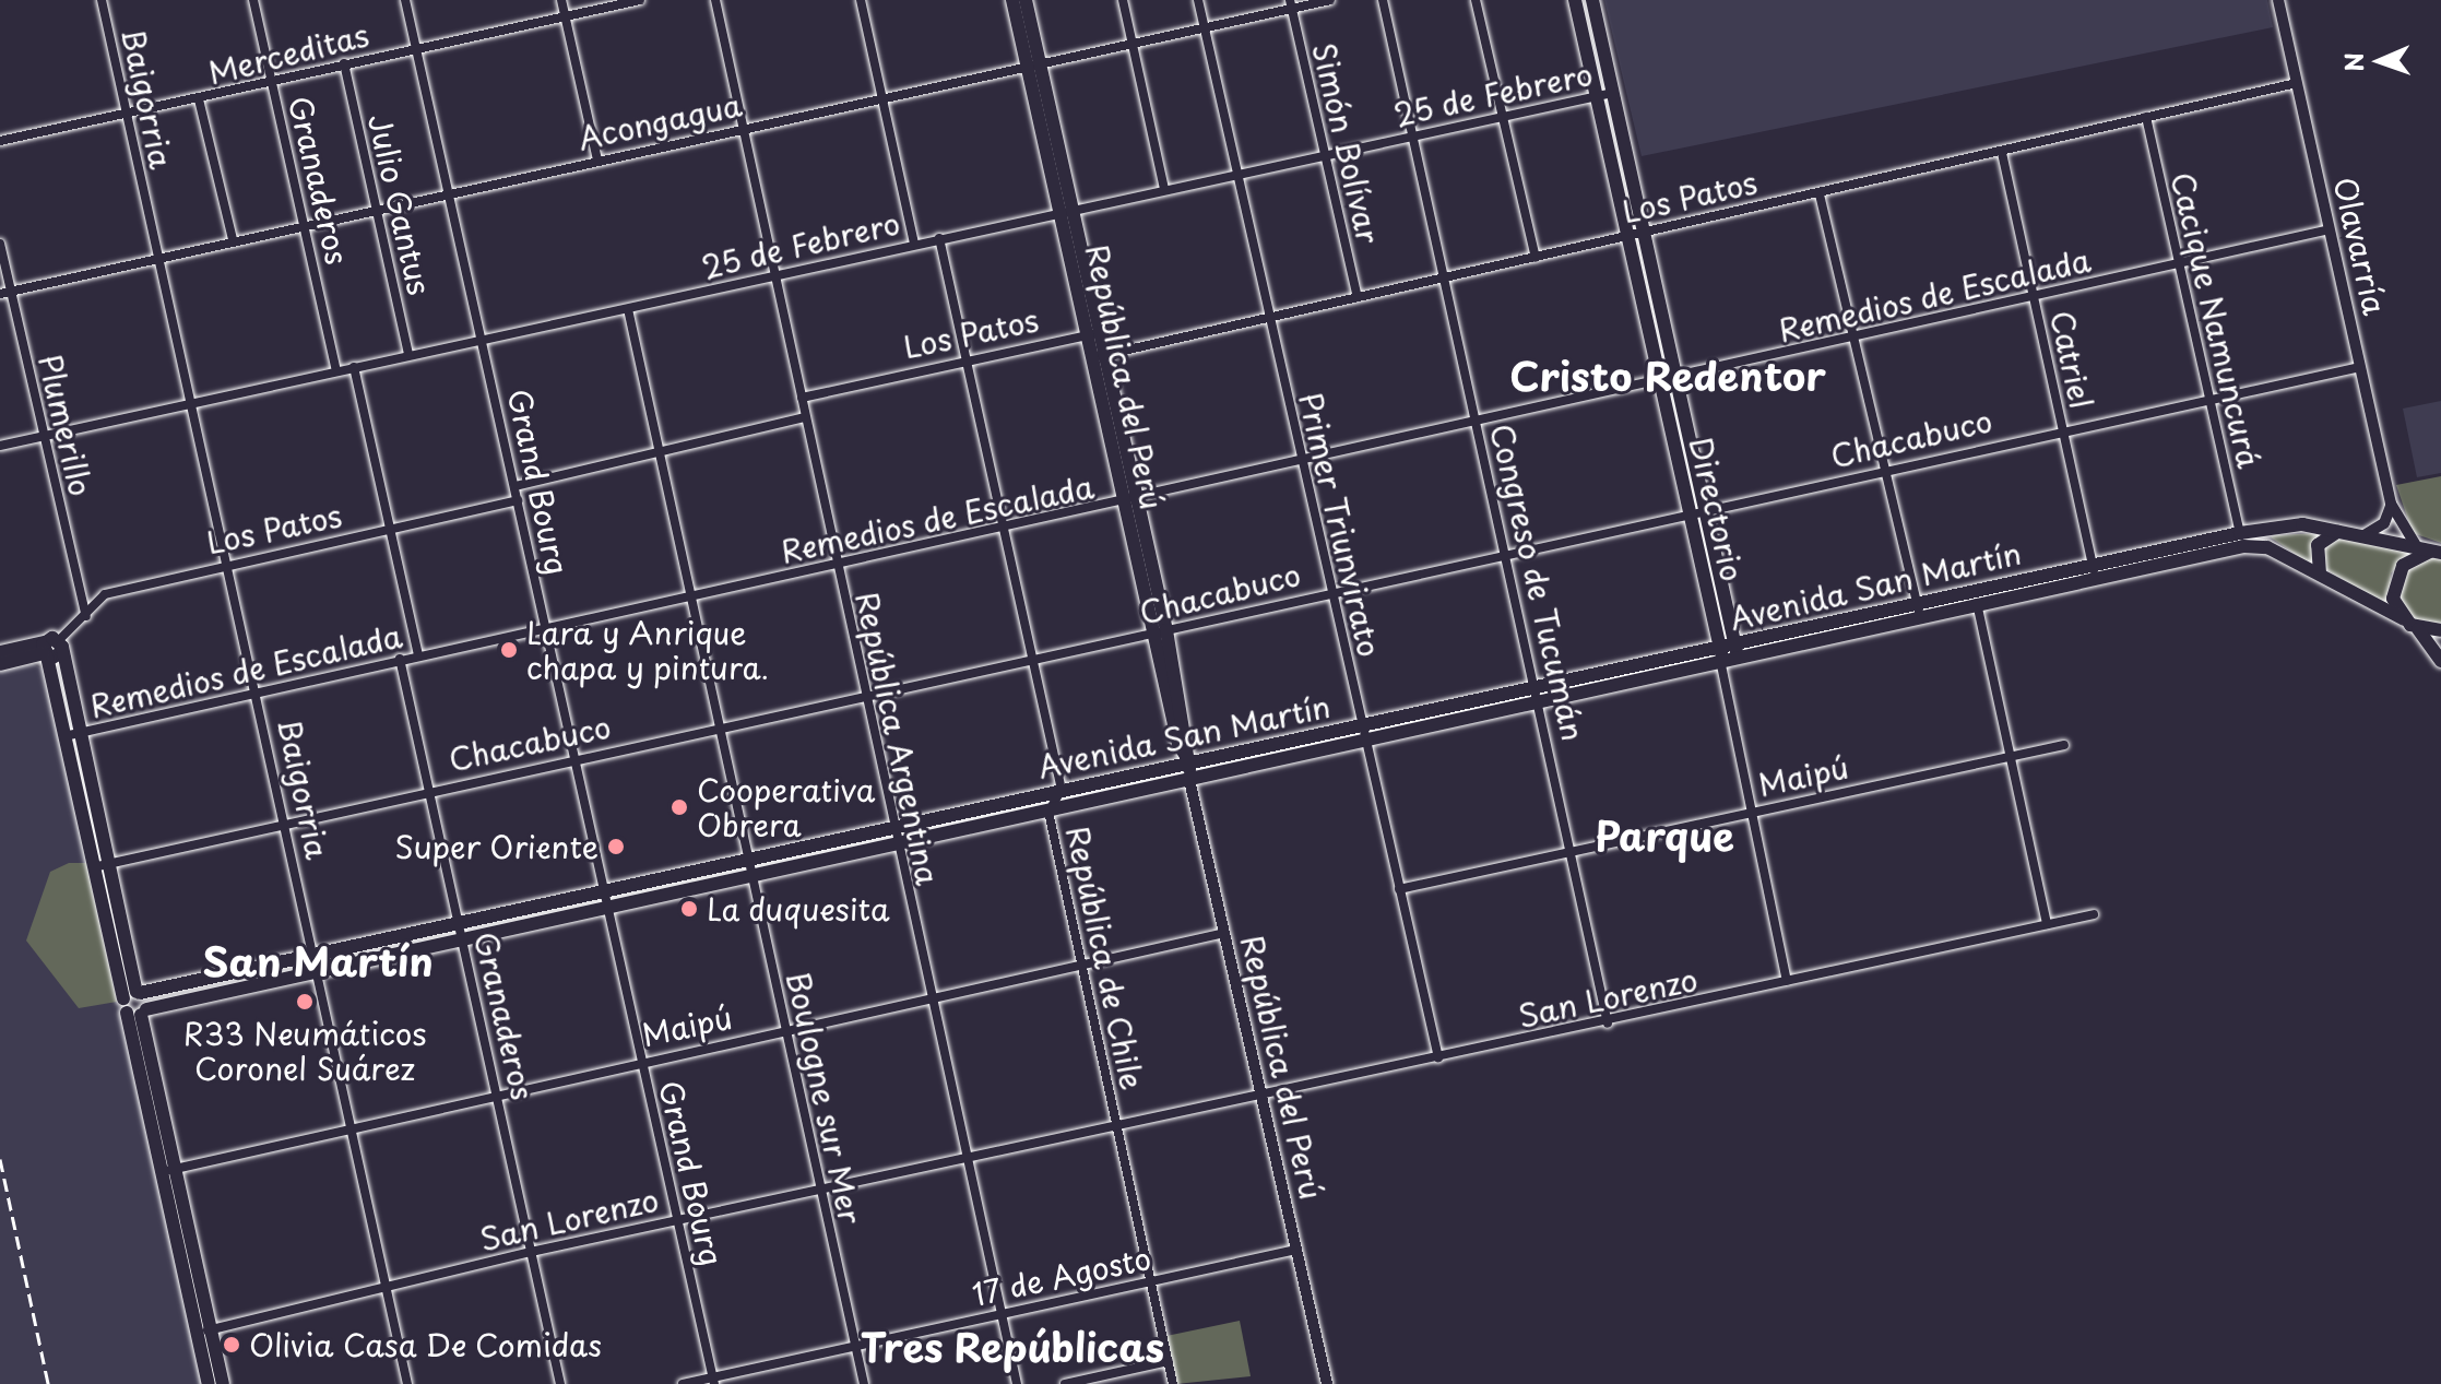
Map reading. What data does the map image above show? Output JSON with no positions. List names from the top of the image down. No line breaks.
{"streets":{"main road":["República del Perú","Directorio","Avenida San Martín"],"street":["Merceditas","25 de Febrero","Baigorria","Acongagua","Simón Bolívar","Granaderos","Los Patos","Julio Gantus","Olavarría","Remedios de Escalada","Cacique Namuncurá","Catriel","Plumerillo","Chacabuco","Grand Bourg","Primer Triunvirato","Congreso de Tucumán","República Argentina","Maipú","República de Chile","San Lorenzo","Boulogne sur Mer","17 de Agosto"]},"crossings":[["Merceditas","Baigorria"],["Merceditas","Granaderos"],["Merceditas","Julio Gantus"],["Merceditas","Grand Bourg"],["25 de Febrero","Baigorria"],["25 de Febrero","Simón Bolívar"],["25 de Febrero","Granaderos"],["25 de Febrero","Julio Gantus"],["25 de Febrero","República del Perú"],["25 de Febrero","Plumerillo"],["25 de Febrero","Grand Bourg"],["25 de Febrero","Directorio"],["25 de Febrero","Primer Triunvirato"],["25 de Febrero","Congreso de Tucumán"],["25 de Febrero","República Argentina"],["25 de Febrero","República de Chile"],["25 de Febrero","Boulogne sur Mer"],["Baigorria","Acongagua"],["Baigorria","Los Patos"],["Baigorria","Remedios de Escalada"],["Baigorria","Chacabuco"],["Baigorria","Avenida San Martín"],["Baigorria","Maipú"],["Baigorria","San Lorenzo"],["Acongagua","Simón Bolívar"],["Acongagua","Granaderos"],["Acongagua","Julio Gantus"],["Acongagua","República del Perú"],["Acongagua","Plumerillo"],["Acongagua","Grand Bourg"],["Acongagua","Primer Triunvirato"],["Acongagua","República Argentina"],["Simón Bolívar","Los Patos"],["Granaderos","Remedios de Escalada"],["Granaderos","Chacabuco"],["Granaderos","Avenida San Martín"],["Granaderos","Maipú"],["Granaderos","San Lorenzo"],["Los Patos","Olavarría"],["Los Patos","Cacique Namuncurá"],["Los Patos","Catriel"],["Los Patos","República del Perú"],["Los Patos","Plumerillo"],["Los Patos","Grand Bourg"],["Los Patos","Directorio"],["Los Patos","Primer Triunvirato"],["Los Patos","Congreso de Tucumán"],["Los Patos","República Argentina"],["Los Patos","República de Chile"],["Olavarría","Remedios de Escalada"],["Olavarría","Chacabuco"],["Olavarría","Avenida San Martín"],["Remedios de Escalada","Cacique Namuncurá"],["Remedios de Escalada","Catriel"],["Remedios de Escalada","República del Perú"],["Remedios de Escalada","Grand Bourg"],["Remedios de Escalada","Directorio"],["Remedios de Escalada","Primer Triunvirato"],["Remedios de Escalada","Congreso de Tucumán"],["Remedios de Escalada","República Argentina"],["Remedios de Escalada","República de Chile"],["Remedios de Escalada","Boulogne sur Mer"],["Cacique Namuncurá","Chacabuco"],["Cacique Namuncurá","Avenida San Martín"],["Catriel","Chacabuco"],["Catriel","Avenida San Martín"],["República del Perú","Chacabuco"],["República del Perú","Avenida San Martín"],["República del Perú","Maipú"],["República del Perú","San Lorenzo"],["República del Perú","17 de Agosto"],["Chacabuco","Grand Bourg"],["Chacabuco","Directorio"],["Chacabuco","Primer Triunvirato"],["Chacabuco","Congreso de Tucumán"],["Chacabuco","República Argentina"],["Chacabuco","República de Chile"],["Chacabuco","Boulogne sur Mer"],["Grand Bourg","Avenida San Martín"],["Grand Bourg","Maipú"],["Grand Bourg","San Lorenzo"],["Grand Bourg","17 de Agosto"],["Directorio","Avenida San Martín"],["Directorio","Maipú"],["Directorio","San Lorenzo"],["Primer Triunvirato","Avenida San Martín"],["Primer Triunvirato","Maipú"],["Primer Triunvirato","San Lorenzo"],["Congreso de Tucumán","Avenida San Martín"],["Congreso de Tucumán","Maipú"],["Congreso de Tucumán","San Lorenzo"],["Avenida San Martín","República Argentina"],["Avenida San Martín","República de Chile"],["Avenida San Martín","Boulogne sur Mer"],["República Argentina","Maipú"],["República Argentina","San Lorenzo"],["República Argentina","17 de Agosto"],["Maipú","República de Chile"],["Maipú","Boulogne sur Mer"],["República de Chile","San Lorenzo"],["República de Chile","17 de Agosto"],["San Lorenzo","Boulogne sur Mer"],["Boulogne sur Mer","17 de Agosto"]],"districts":["Cristo Redentor","Parque","San Martín","Tres Repúblicas"],"places":["Lara y Anrique chapa y pintura.","Cooperativa Obrera","Super Oriente","La duquesita","R33 Neumáticos Coronel Suárez","Olivia Casa De Comidas"],"north":"left"}
